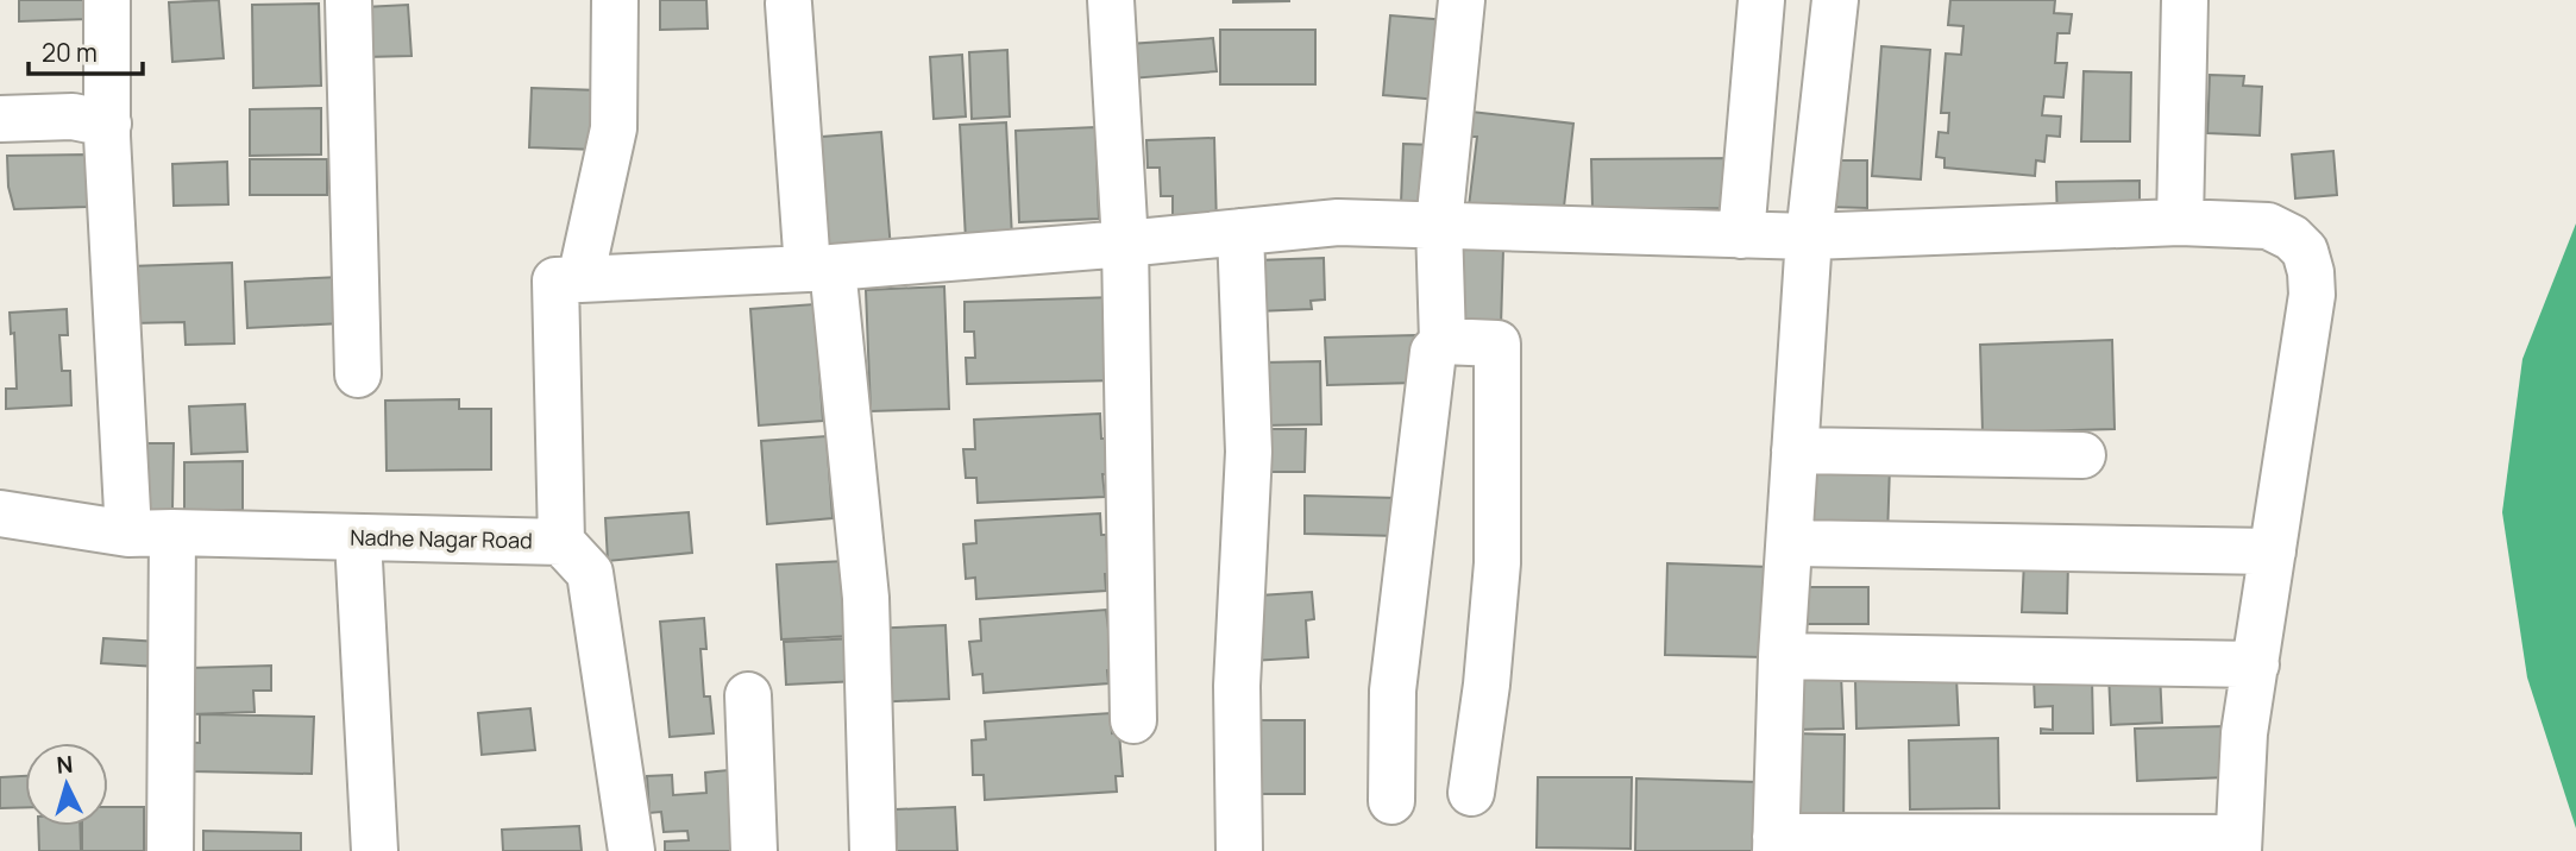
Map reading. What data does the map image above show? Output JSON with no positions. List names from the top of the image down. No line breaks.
{"streets":{"street":["Nadhe Nagar Road"]},"scale_bar":"20 m","north":"top"}
